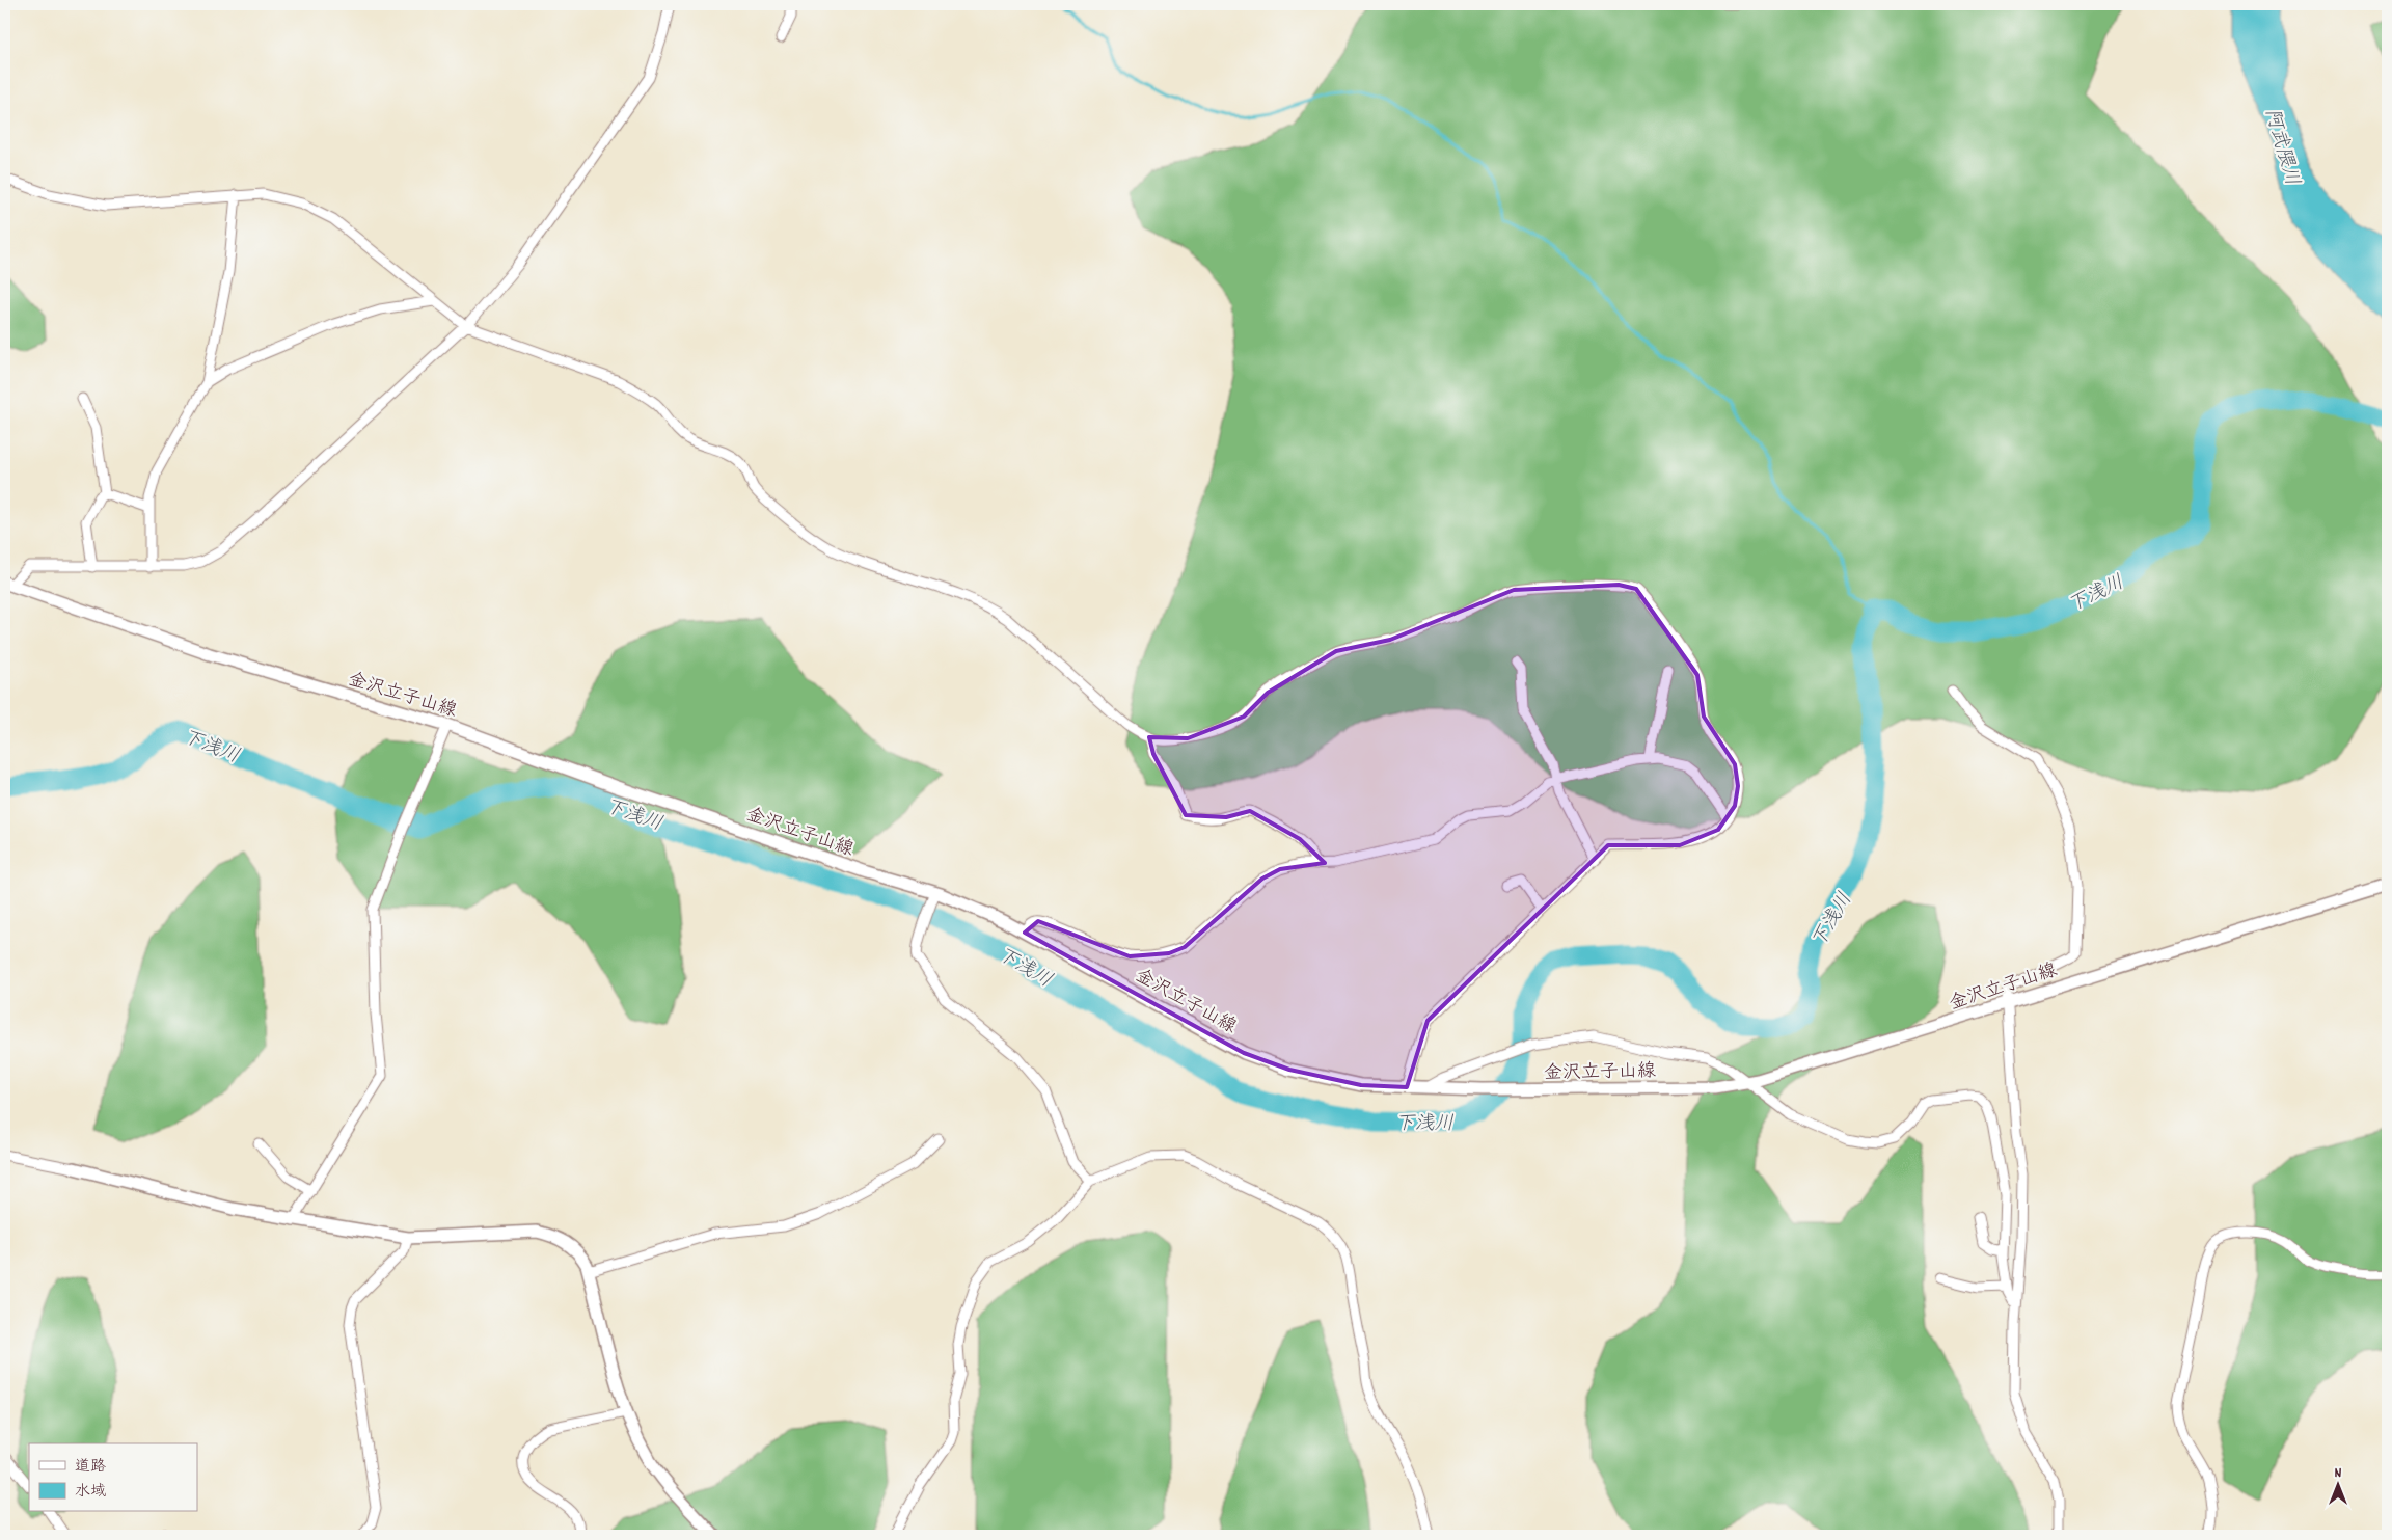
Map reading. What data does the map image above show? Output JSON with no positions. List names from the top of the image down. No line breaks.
{"streets":{"street":["金沢立子山線"]},"water":["阿武隈川","下浅川"],"legend":["道路","水域"],"north":"top"}
